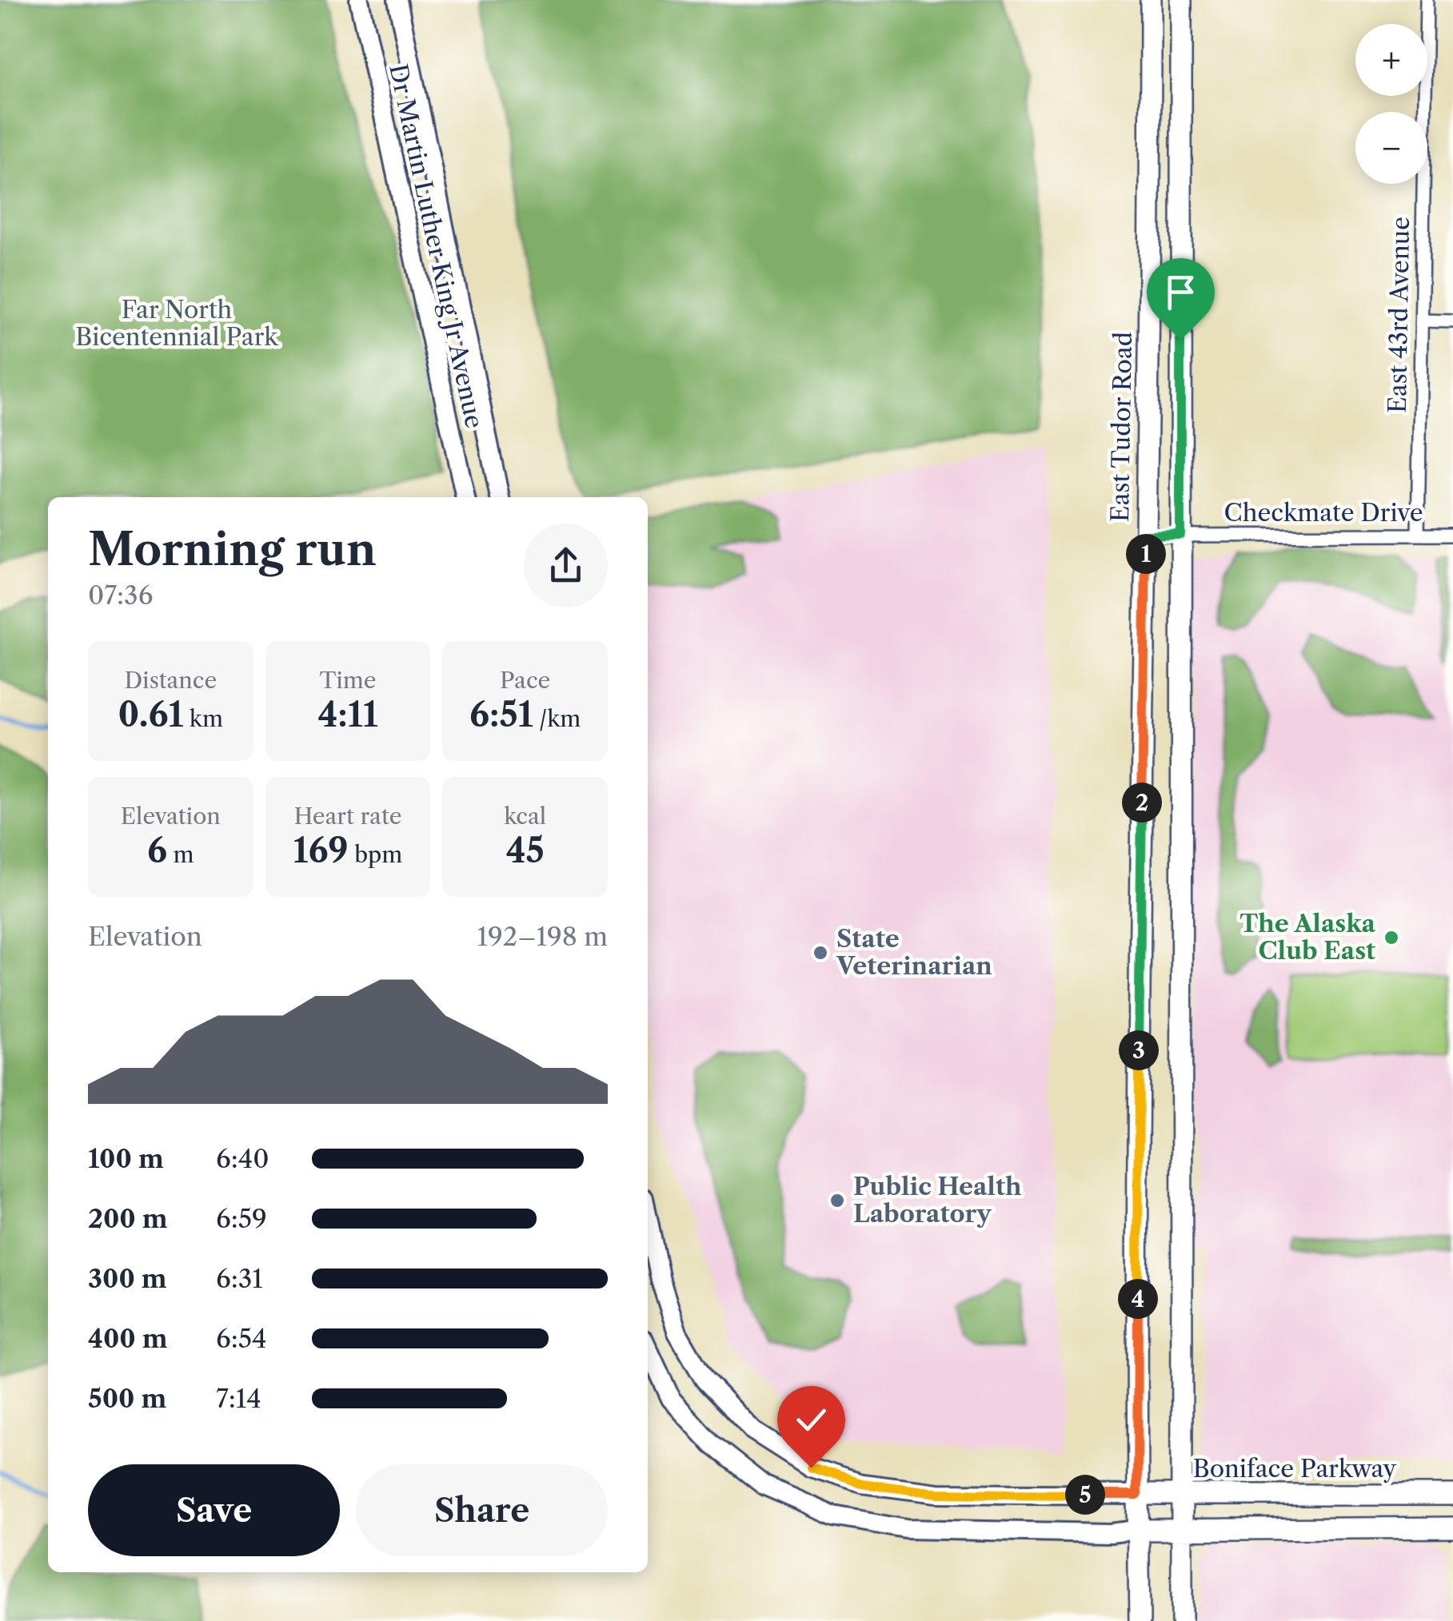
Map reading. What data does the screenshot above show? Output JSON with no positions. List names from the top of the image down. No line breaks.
{"streets":{"main road":["East Tudor Road","Boniface Parkway"],"street":["Dr Martin Luther King Jr Avenue","East 43rd Avenue","Checkmate Drive"]},"crossings":[["East 43rd Avenue","Checkmate Drive"],["East Tudor Road","Checkmate Drive"],["East Tudor Road","Boniface Parkway"]],"parks":["Far North Bicentennial Park"],"places":["The Alaska Club East","State Veterinarian","Public Health Laboratory"],"page":{"map_buttons":["+","−"],"heading":["Morning run","07:36"],"pins":["1","2","3","4","5"],"stats":[["Distance","0.61 km"],["Time","4:11"],["Pace","6:51 /km"],["Elevation","6 m"],["Heart rate","169 bpm"],["kcal","45"]],"chart":["Elevation","192–198 m"],"list":[{"name":"100 m","note":"6:40"},{"name":"200 m","note":"6:59"},{"name":"300 m","note":"6:31"},{"name":"400 m","note":"6:54"},{"name":"500 m","note":"7:14"}],"buttons":["Save","Share"]}}
